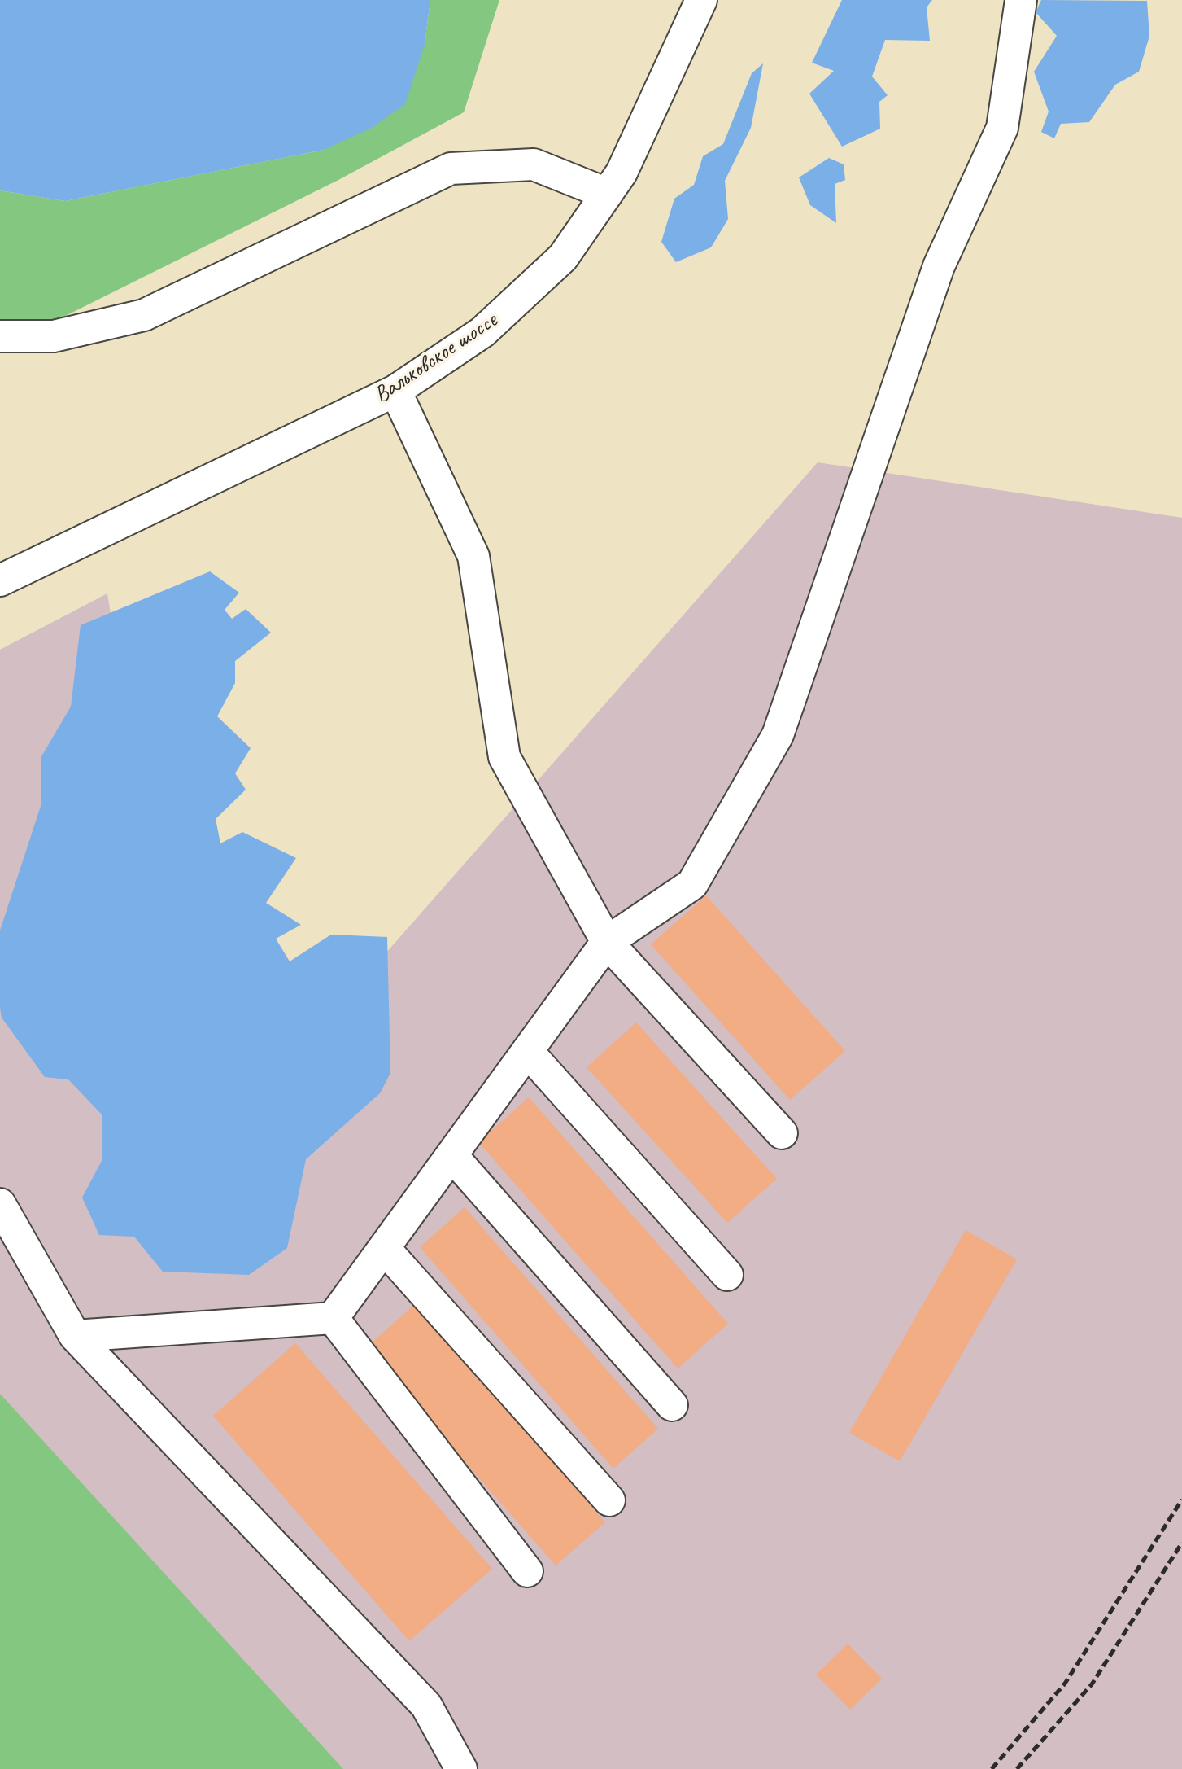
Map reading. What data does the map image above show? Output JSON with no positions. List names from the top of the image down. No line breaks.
{"streets":{"main road":["Вальковское шоссе"]}}
